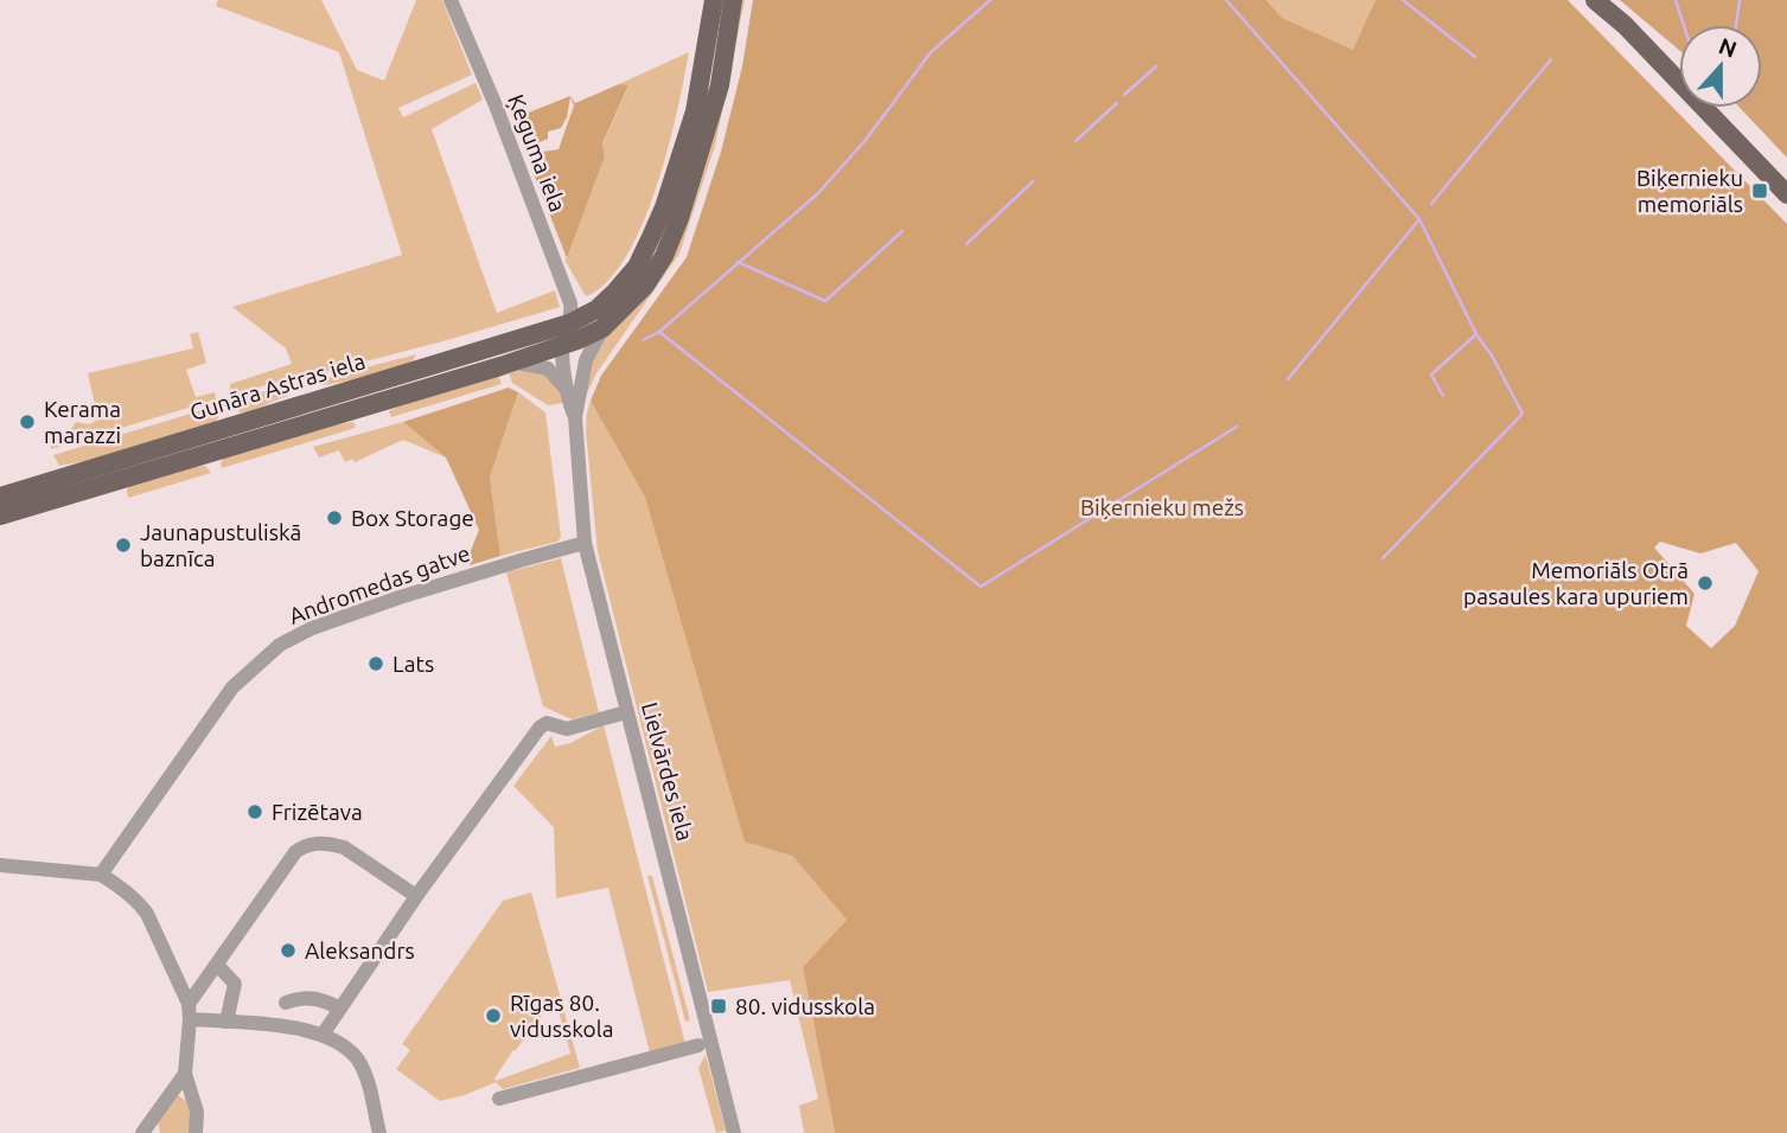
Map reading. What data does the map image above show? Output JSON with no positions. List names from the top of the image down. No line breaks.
{"streets":{"main road":["Gunāra Astras iela","Lielvārdes iela"],"street":["Ķeguma iela","Andromedas gatve"]},"crossings":[["Ķeguma iela","Gunāra Astras iela"],["Ķeguma iela","Lielvārdes iela"],["Gunāra Astras iela","Lielvārdes iela"],["Andromedas gatve","Lielvārdes iela"]],"parks":["Biķernieku mežs"],"places":{"transit":["Biķernieku memoriāls","80. vidusskola"],"other":["Kerama marazzi","Box Storage","Jaunapustuliskā baznīca","Memoriāls Otrā pasaules kara upuriem","Lats","Frizētava","Aleksandrs","Rīgas 80. vidusskola"]},"north":"top"}
